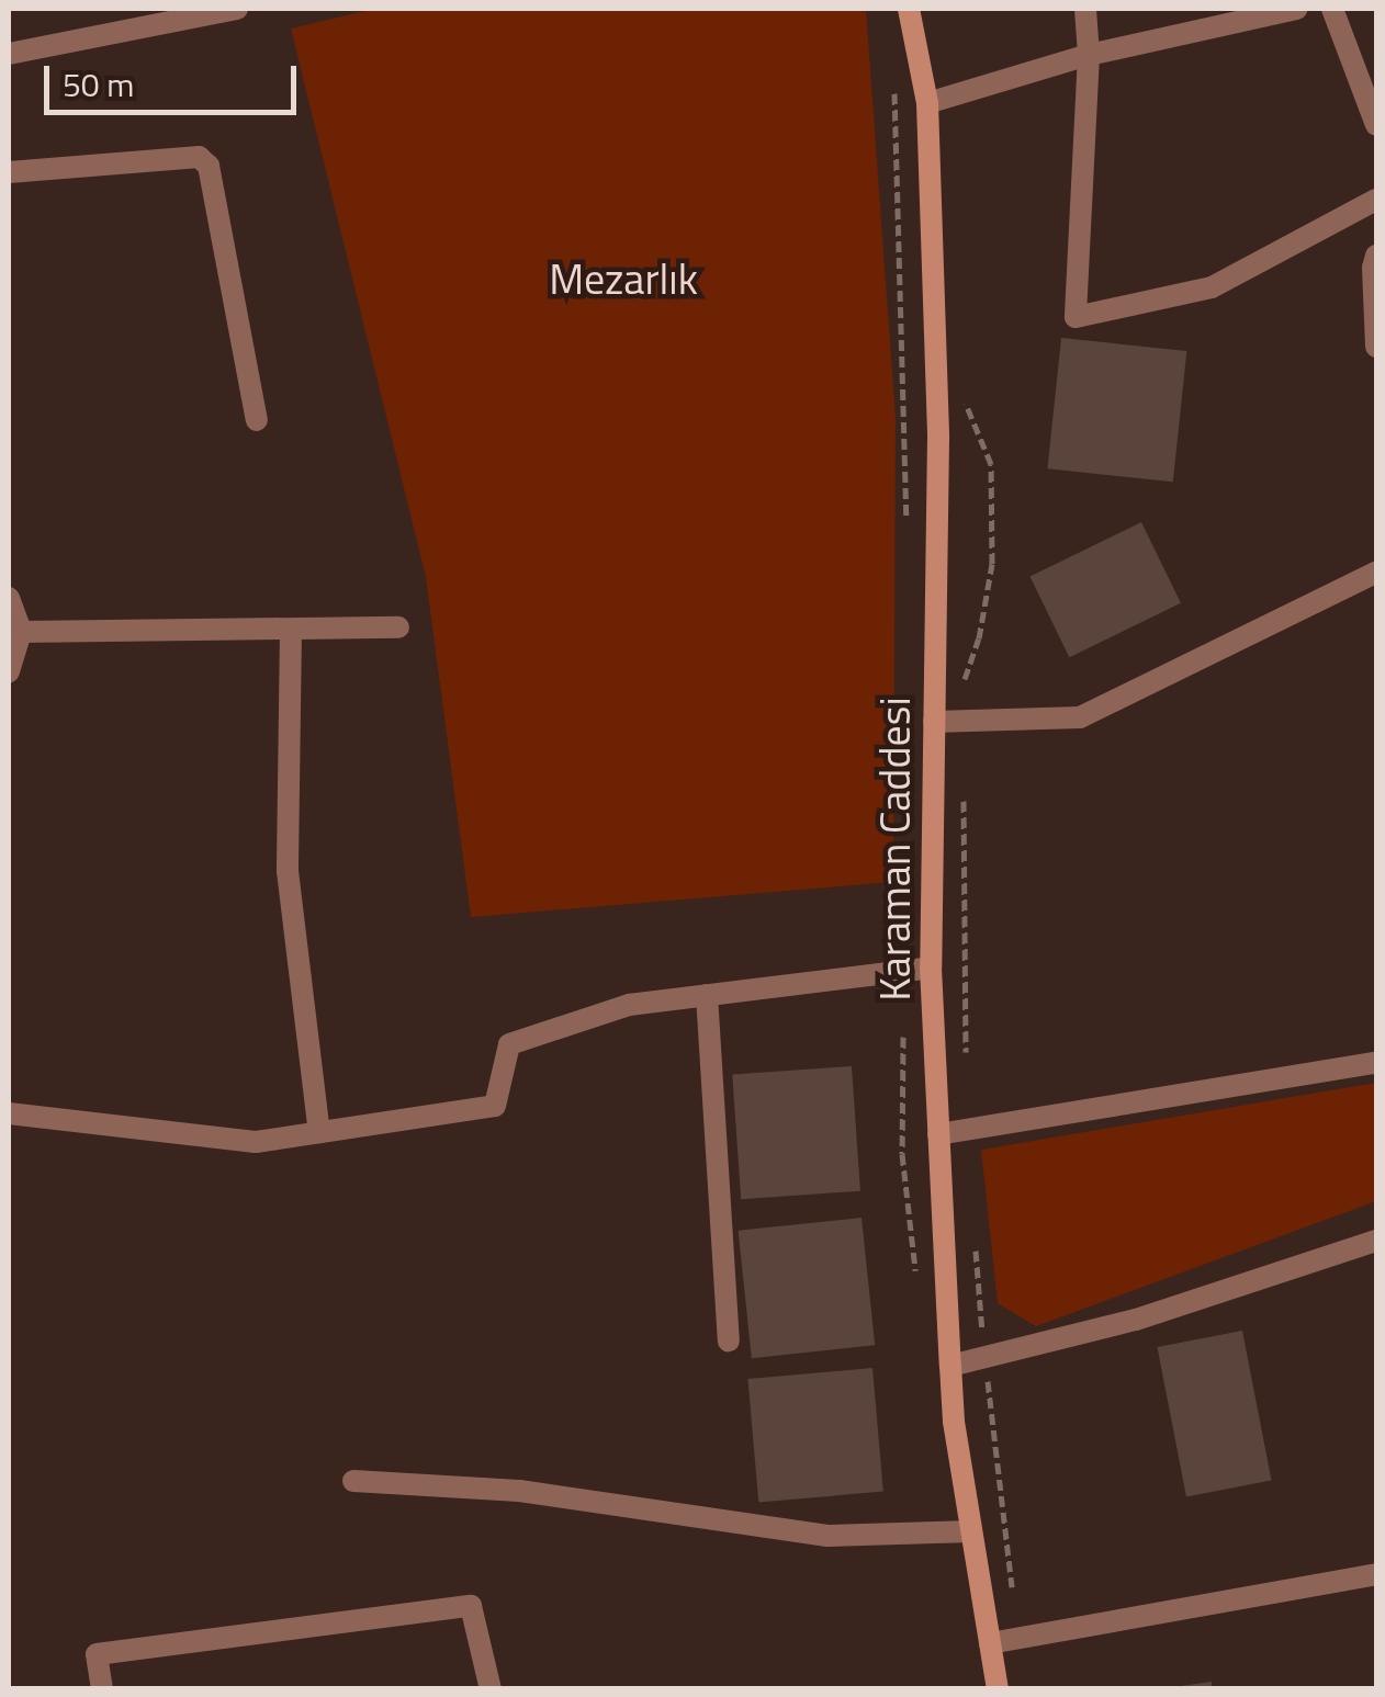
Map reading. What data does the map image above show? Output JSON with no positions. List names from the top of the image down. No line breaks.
{"streets":{"main road":["Karaman Caddesi"]},"parks":["Mezarlık"],"scale_bar":"50 m"}
